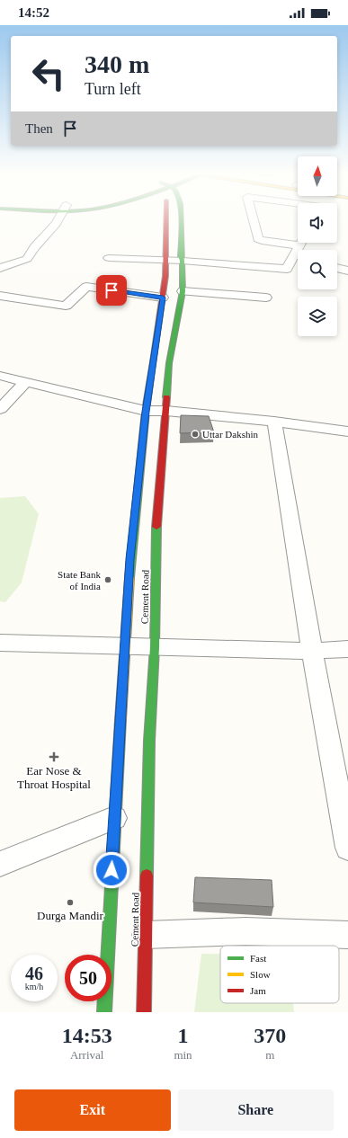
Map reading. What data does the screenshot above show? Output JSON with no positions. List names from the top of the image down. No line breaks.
{"streets":{"main road":["Cement Road"]},"places":{"other":["Uttar Dakshin","State Bank of India","Durga Mandir"],"health":["Ear Nose & Throat Hospital"]},"legend":["Fast","Slow","Jam"],"north":"top","page":{"status":"14:52","turn":["340 m","Turn left"],"then":"Then","speed":"46 km/h","limit":"50","eta":["14:53","Arrival","1","min","370","m"],"buttons":["Exit","Share"]}}
